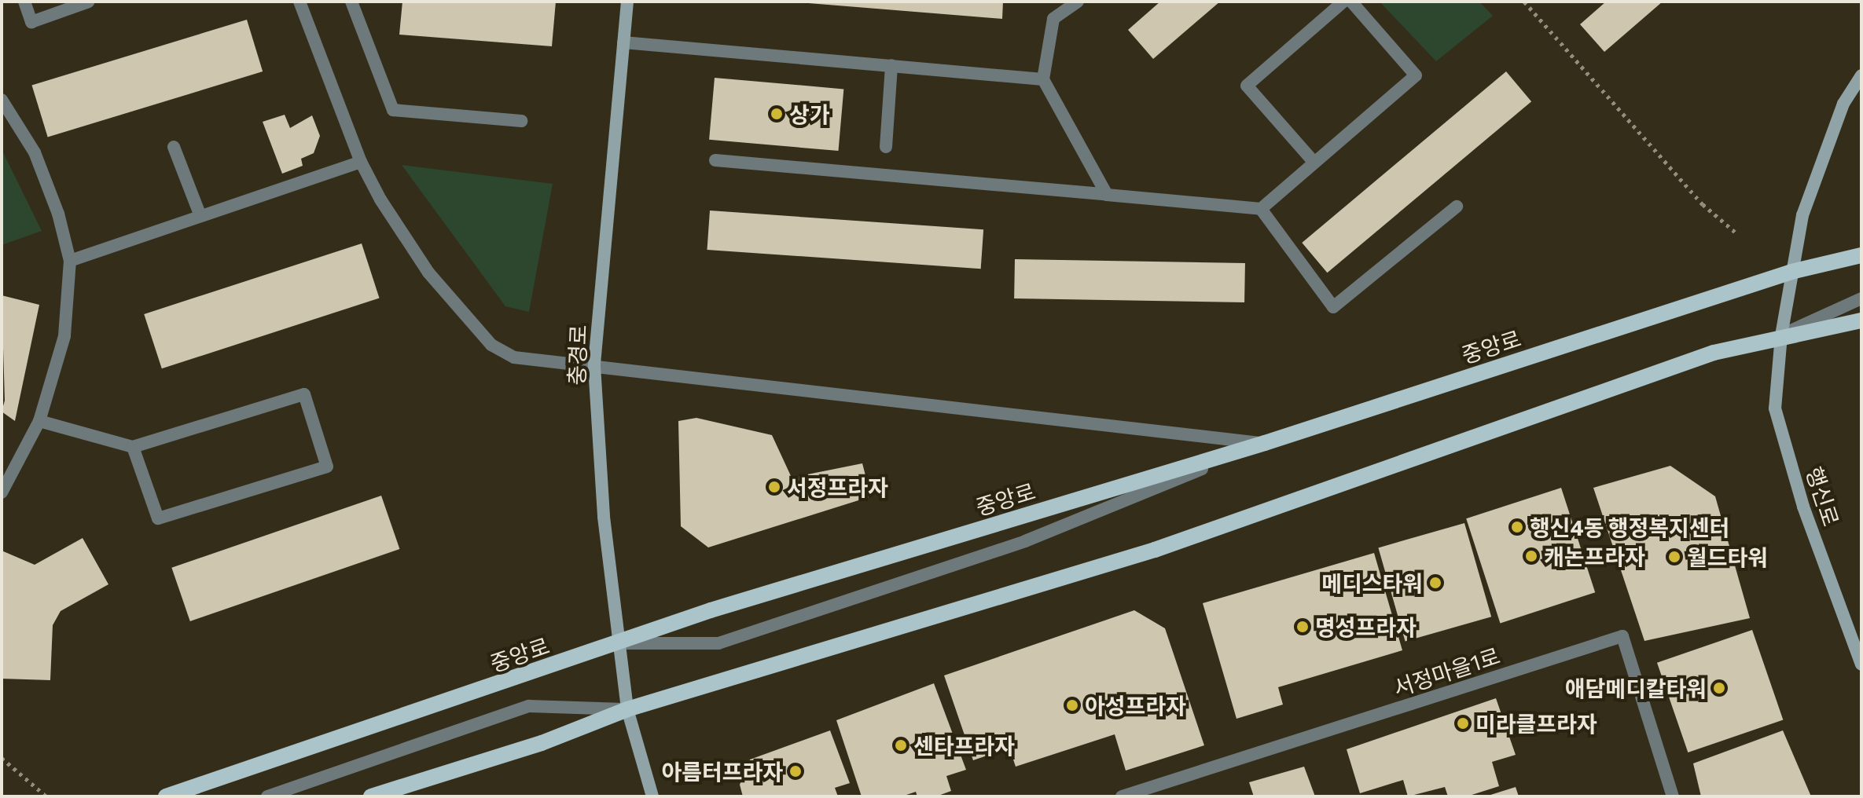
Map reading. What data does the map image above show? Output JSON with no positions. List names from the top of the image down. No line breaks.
{"streets":{"main road":["중앙로","충경로","행신로"],"street":["서정마을1로"]},"crossings":[["중앙로","충경로"],["중앙로","행신로"]],"places":["상가","서정프라자","행신4동 행정복지센터","캐논프라자","월드타워","메디스타워","명성프라자","애담메디칼타워","아성프라자","미라클프라자","센타프라자","아름터프라자"]}
